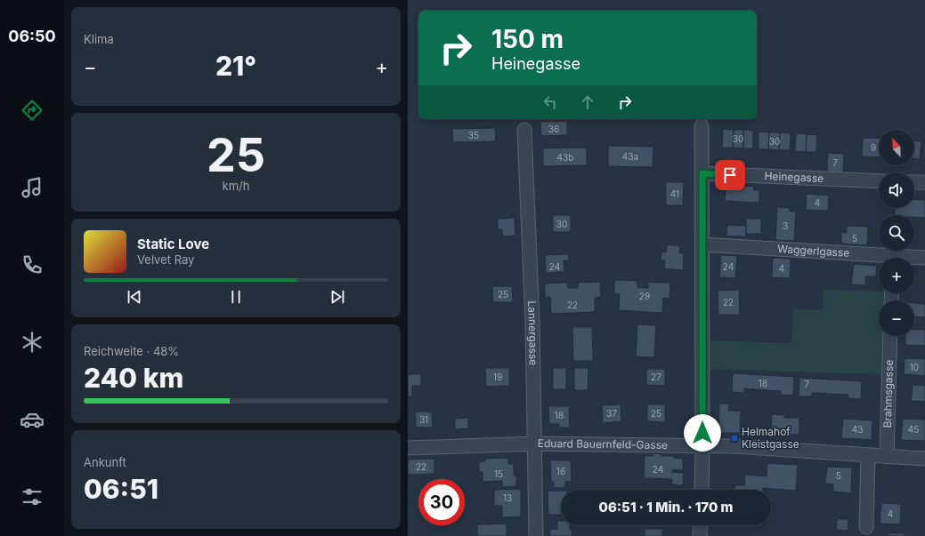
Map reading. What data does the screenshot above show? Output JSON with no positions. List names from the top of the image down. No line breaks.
{"streets":{"street":["Heinegasse","Waggerlgasse","Lannergasse","Brahmsgasse","Eduard Bauernfeld-Gasse"]},"crossings":[["Lannergasse","Eduard Bauernfeld-Gasse"],["Brahmsgasse","Eduard Bauernfeld-Gasse"]],"places":{"transit":["Helmahof Kleistgasse"]},"house_numbers":["36","35","30","30","9","43a","43b","7","41","4","30","3","5","24","24","4","25","29","22","22","10","19","27","18","7","37","25","18","31","43","45","22","24","16","15","5","13","4"],"north":"top left","page":{"tabs":"06:50","tile":["Klima",["25","km/h"],["Reichweite · 48%","240 km"],["Ankunft","06:51"]],"turn":["150 m","Heinegasse"],"heat":["−","21°","+"],"map_buttons":["+","−"],"song":["Static Love","Velvet Ray"],"limit":"30","trip":"06:51 · 1 Min. · 170 m"}}
